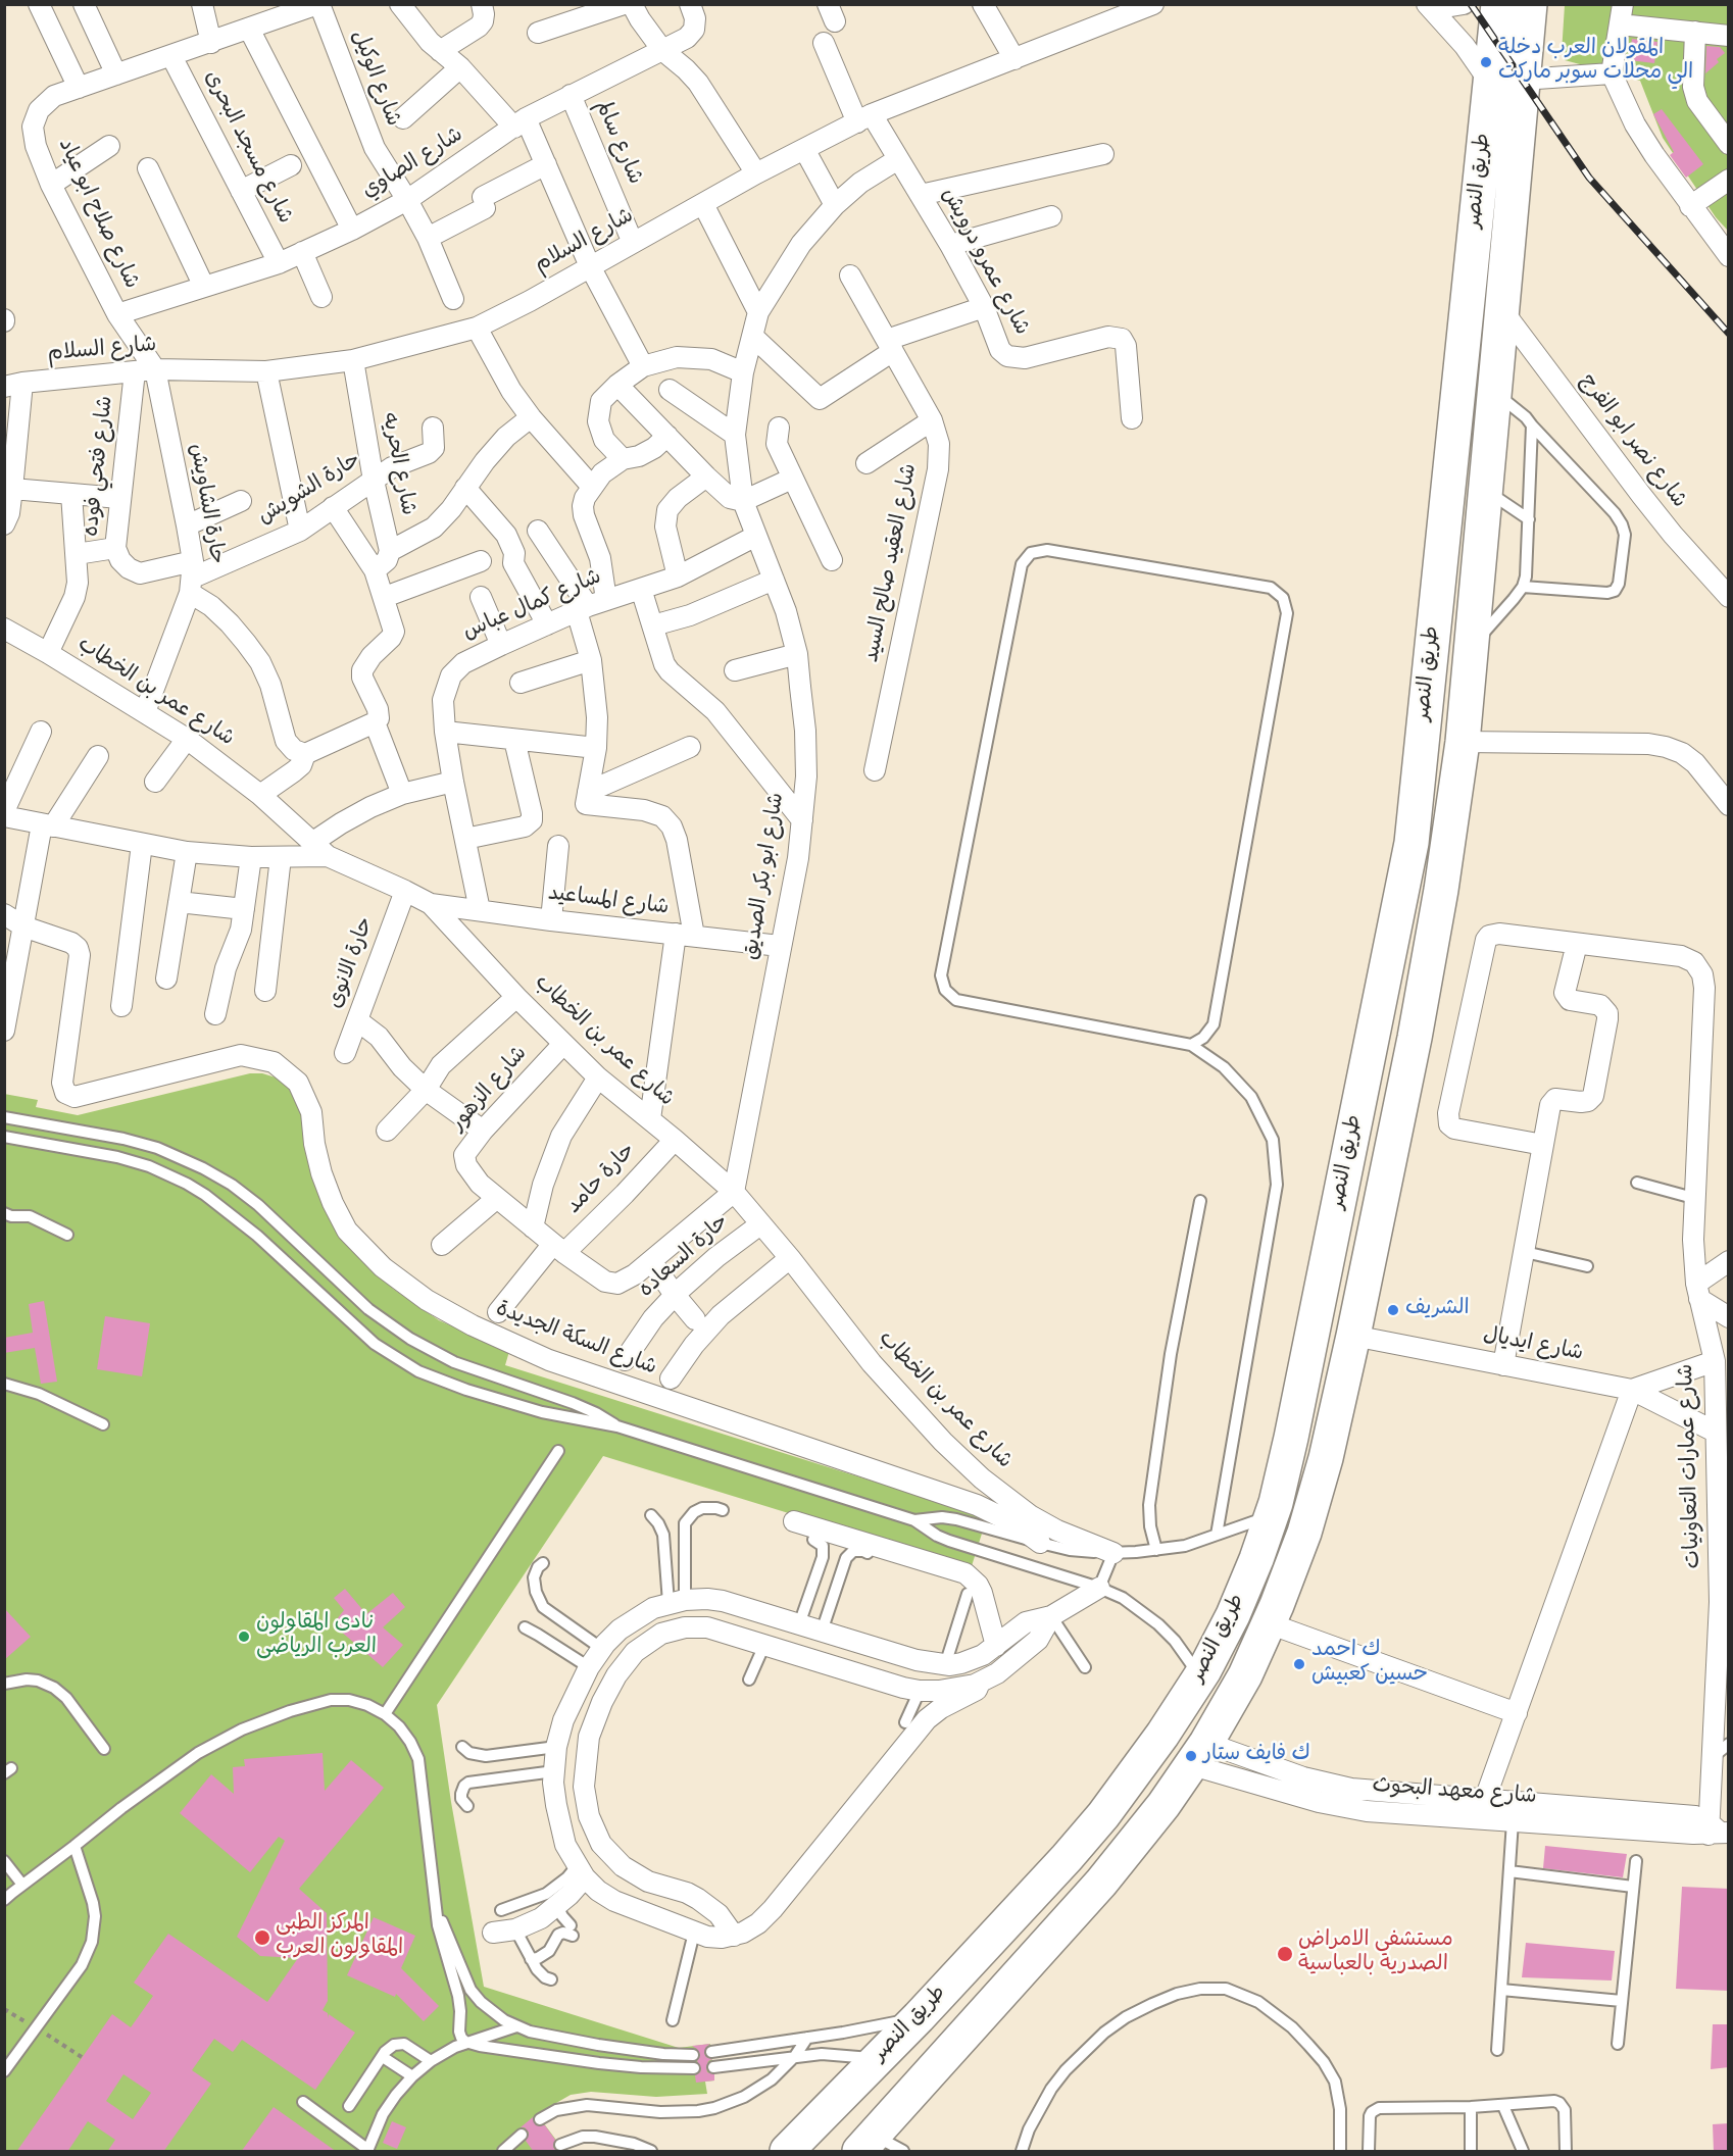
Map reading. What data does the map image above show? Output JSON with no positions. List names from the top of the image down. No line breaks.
{"streets":{"highway":["طريق النصر"],"street":["شارع الوكيل","شارع سالم","شارع مسجد البحرى","شارع الصاوي","شارع صلاح ابو عياد","شارع السلام","شارع عمرو درويش","شارع نصر ابو الفرج","شارع الحريه","شارع فتحي فوده","حارة الشويش","حارة الشاويش","شارع العقيد صالح السيد","شارع كمال عباس","شارع عمر بن الخطاب","شارع ابو بكر الصديق","شارع المساعيد","حارة الانوى","شارع الزهور","حارة حامد","حارة السعاده","شارع السكة الجديدة","شارع ايديال","شارع عمارات التعاونيات","شارع معهد البحوث"]},"crossings":[["شارع الوكيل","شارع الصاوي"],["شارع الوكيل","شارع صلاح ابو عياد"],["شارع سالم","شارع الصاوي"],["شارع سالم","شارع السلام"],["شارع مسجد البحرى","شارع الصاوي"],["شارع مسجد البحرى","شارع صلاح ابو عياد"],["شارع الصاوي","شارع صلاح ابو عياد"],["طريق النصر","شارع نصر ابو الفرج"],["طريق النصر","شارع ايديال"],["طريق النصر","شارع معهد البحوث"],["شارع صلاح ابو عياد","شارع السلام"],["شارع صلاح ابو عياد","حارة الشاويش"],["شارع السلام","شارع عمرو درويش"],["شارع السلام","شارع الحريه"],["شارع السلام","شارع فتحي فوده"],["شارع السلام","حارة الشاويش"],["شارع عمرو درويش","شارع ابو بكر الصديق"],["شارع الحريه","حارة الشويش"],["شارع فتحي فوده","حارة الشويش"],["شارع فتحي فوده","حارة الشاويش"],["حارة الشويش","حارة الشاويش"],["حارة الشاويش","شارع عمر بن الخطاب"],["شارع كمال عباس","شارع ابو بكر الصديق"],["شارع كمال عباس","شارع المساعيد"],["شارع عمر بن الخطاب","شارع ابو بكر الصديق"],["شارع عمر بن الخطاب","شارع المساعيد"],["شارع عمر بن الخطاب","حارة الانوى"],["شارع عمر بن الخطاب","شارع الزهور"],["شارع عمر بن الخطاب","حارة حامد"],["شارع عمر بن الخطاب","حارة السعاده"],["شارع ابو بكر الصديق","شارع المساعيد"],["شارع الزهور","حارة حامد"],["شارع ايديال","شارع عمارات التعاونيات"],["شارع عمارات التعاونيات","شارع معهد البحوث"]],"places":["المقولان العرب دخلة الي محلات سوبر ماركت","الشريف","نادى المقاولون العرب الرياضى","ك احمد حسين كعبيش","ك فايف ستار","المركز الطبى المقاولون العرب","مستشفى الامراض الصدرية بالعباسية"]}
